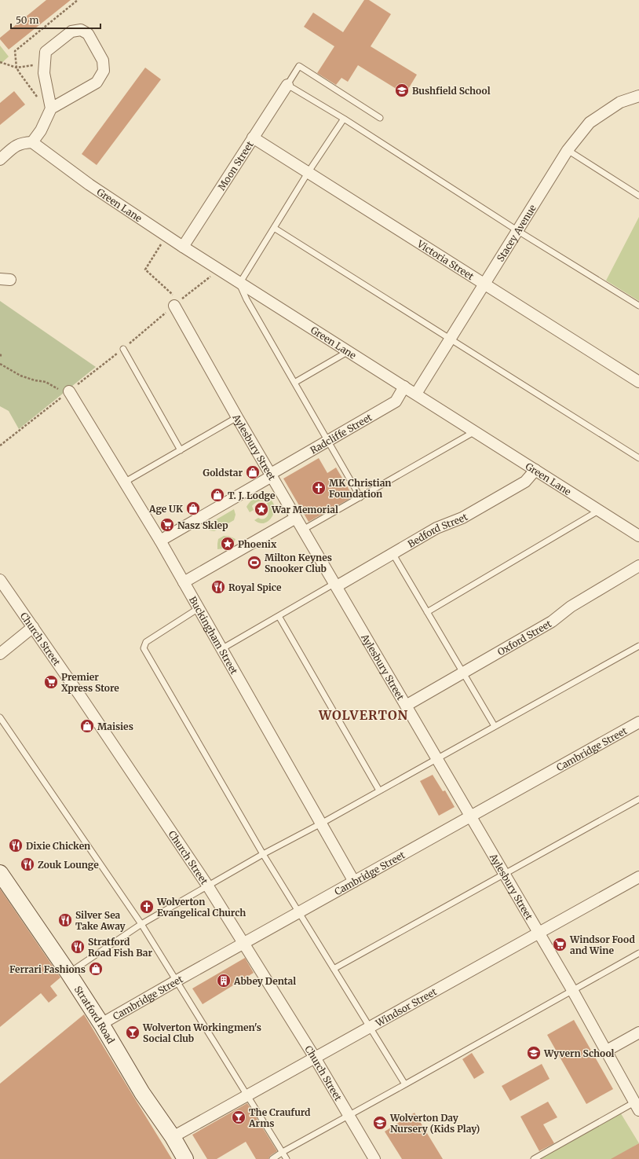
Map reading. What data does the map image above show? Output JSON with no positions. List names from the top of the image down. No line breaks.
{"streets":{"street":["Moon Street","Green Lane","Stacey Avenue","Victoria Street","Radcliffe Street","Aylesbury Street","Bedford Street","Buckingham Street","Oxford Street","Church Street","Cambridge Street","Windsor Street","Stratford Road"]},"crossings":[["Moon Street","Green Lane"],["Moon Street","Victoria Street"],["Green Lane","Stacey Avenue"],["Green Lane","Radcliffe Street"],["Green Lane","Bedford Street"],["Stacey Avenue","Victoria Street"],["Radcliffe Street","Aylesbury Street"],["Radcliffe Street","Buckingham Street"],["Aylesbury Street","Bedford Street"],["Aylesbury Street","Oxford Street"],["Aylesbury Street","Cambridge Street"],["Aylesbury Street","Windsor Street"],["Buckingham Street","Cambridge Street"],["Church Street","Cambridge Street"],["Church Street","Windsor Street"],["Cambridge Street","Stratford Road"],["Windsor Street","Stratford Road"]],"districts":["WOLVERTON"],"places":{"school or university":["Bushfield School","Wyvern School","Wolverton Day Nursery (Kids Play)"],"shop":["Goldstar","T. J. Lodge","Age UK","Maisies","Ferrari Fashions"],"church":["MK Christian Foundation","Wolverton Evangelical Church"],"place":["War Memorial","Phoenix"],"supermarket":["Nasz Sklep","Premier Xpress Store","Windsor Food and Wine"],"sports":["Milton Keynes Snooker Club"],"restaurant":["Royal Spice","Dixie Chicken","Zouk Lounge","Silver Sea Take Away","Stratford Road Fish Bar"],"building":["Abbey Dental"],"bar":["Wolverton Workingmen's Social Club","The Craufurd Arms"]},"scale_bar":"50 m"}
